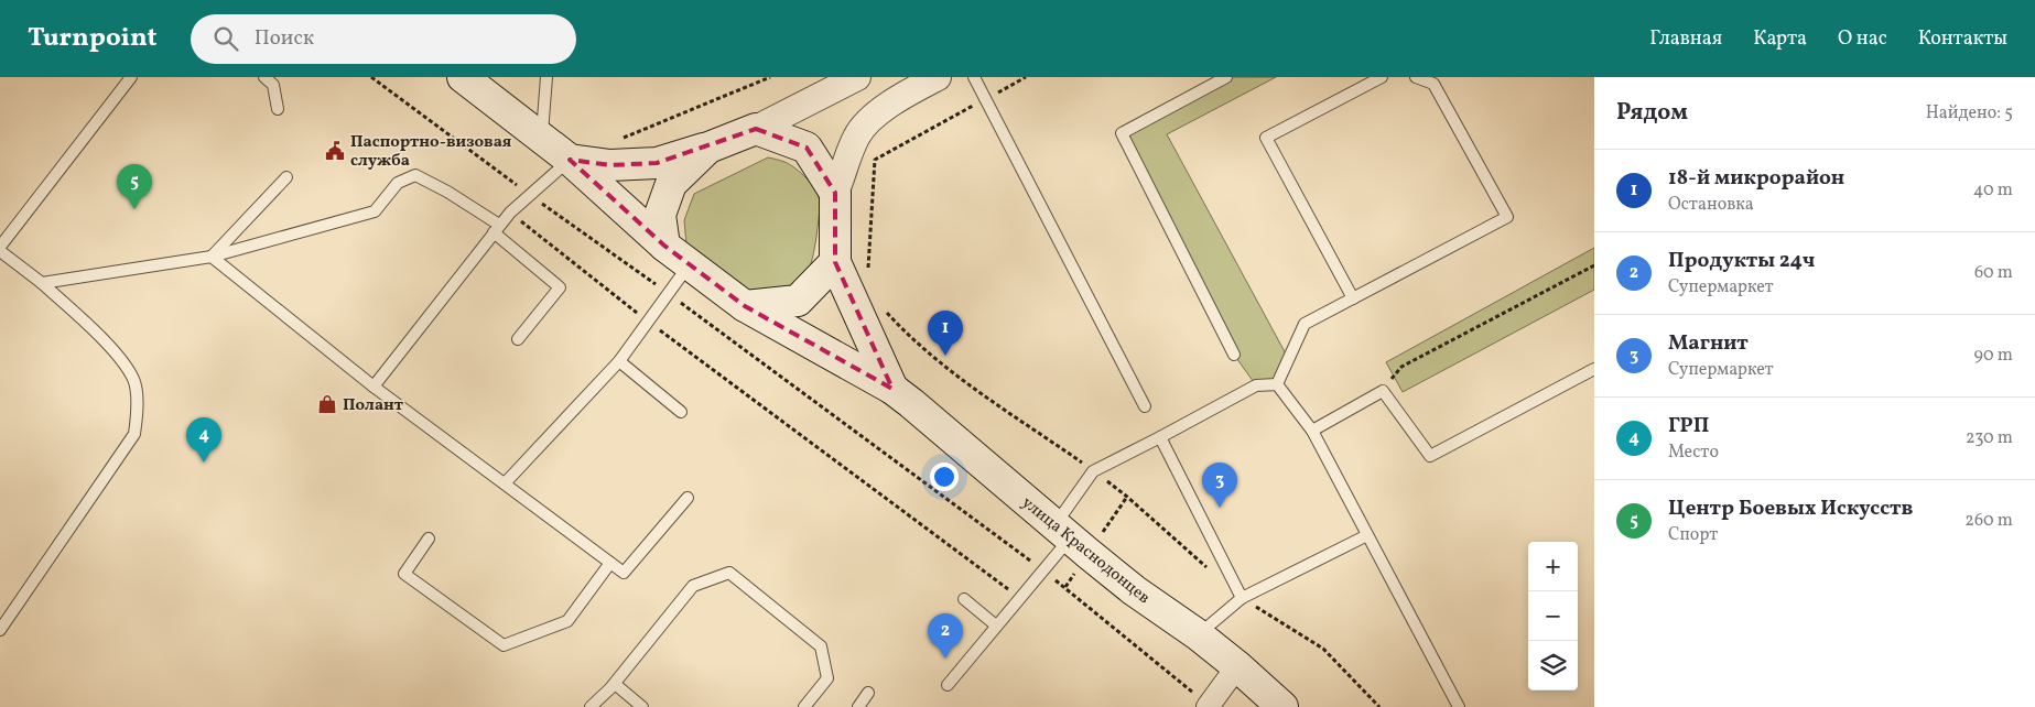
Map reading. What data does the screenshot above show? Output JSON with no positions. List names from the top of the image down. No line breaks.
{"streets":{"main road":["улица Краснодонцев"]},"places":{"public building":["Паспортно-визовая служба"],"shop":["Полант"]},"page":{"header":"Turnpoint","search":"Поиск","nav":["Главная","Карта","О нас","Контакты"],"heading":["Рядом","Найдено: 5"],"list":[{"mark":"1","name":"18-й микрорайон","note":"Остановка","value":"40 m"},{"mark":"2","name":"Продукты 24ч","note":"Супермаркет","value":"60 m"},{"mark":"3","name":"Магнит","note":"Супермаркет","value":"90 m"},{"mark":"4","name":"ГРП","note":"Место","value":"230 m"},{"mark":"5","name":"Центр Боевых Искусств","note":"Спорт","value":"260 m"}],"pins":["5","1","4","3","2"],"map_buttons":["+","−"]}}
